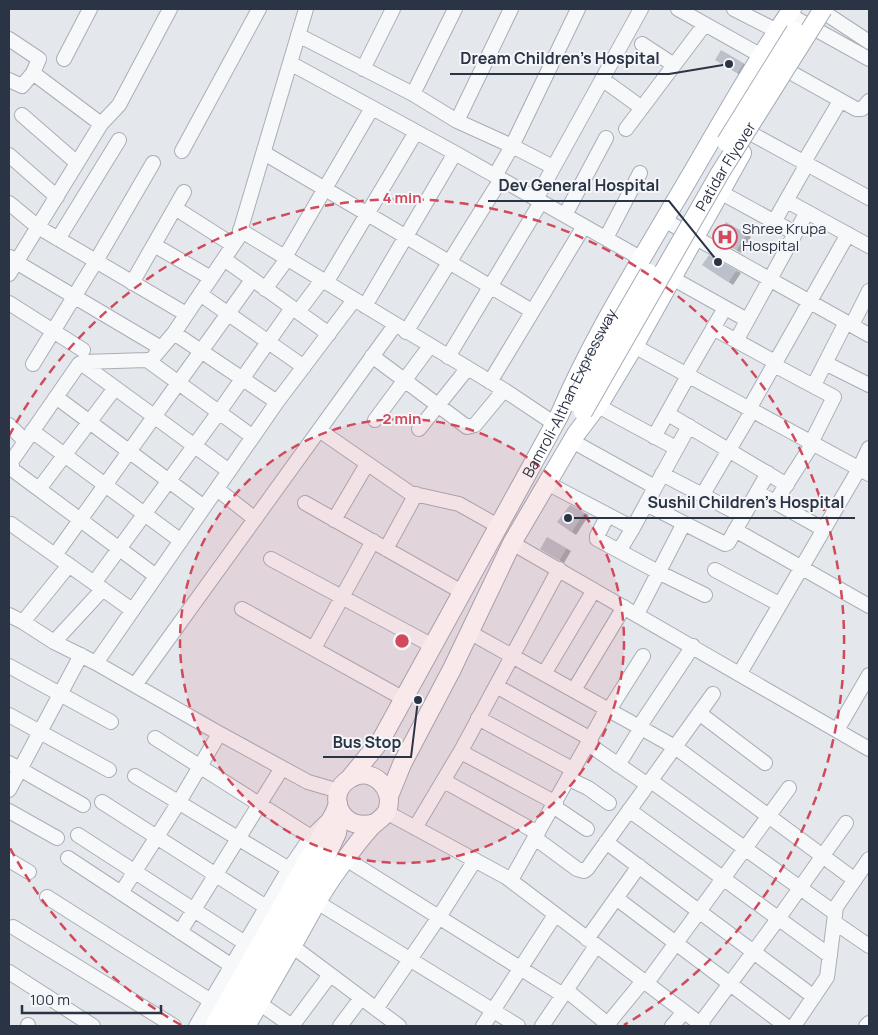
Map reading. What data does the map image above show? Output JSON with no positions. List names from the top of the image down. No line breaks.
{"streets":{"main road":["Patidar Flyover","Bamroli-Althan Expressway"]},"crossings":[["Patidar Flyover","Bamroli-Althan Expressway"]],"places":{"other":["Dream Children's Hospital","Dev General Hospital","Sushil Children's Hospital","Bus Stop"],"hospital":["Shree Krupa Hospital"]},"scale_bar":"100 m","rings":["4 min","2 min"]}
